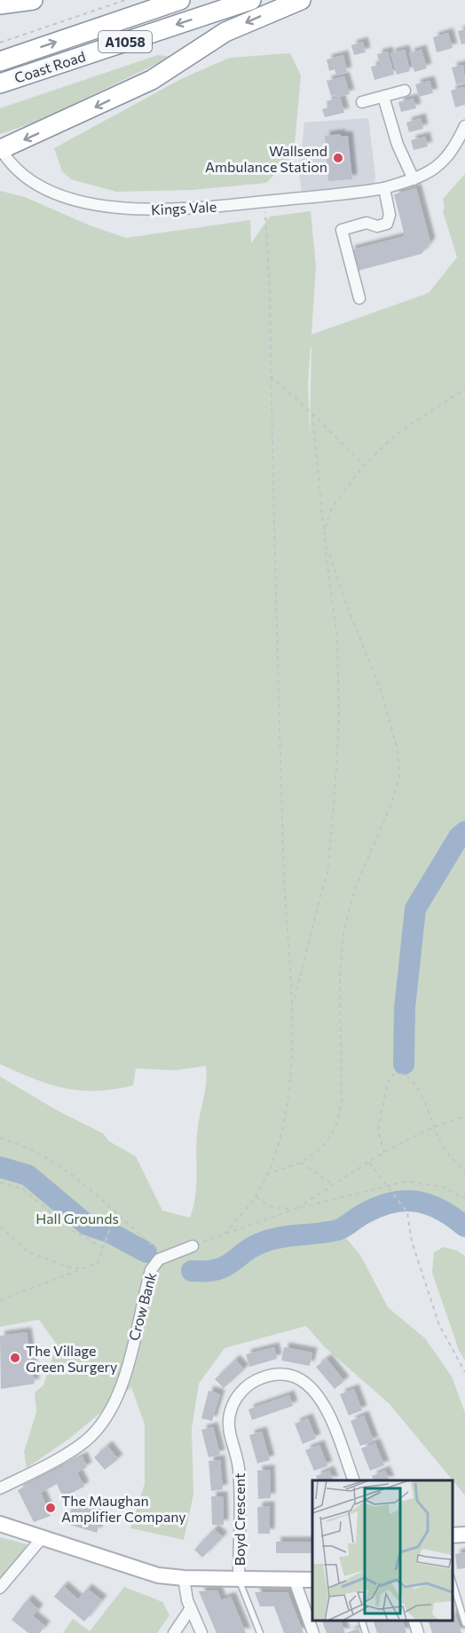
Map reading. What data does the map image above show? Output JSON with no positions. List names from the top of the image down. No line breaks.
{"streets":{"highway":["A1058","Coast Road"],"street":["Kings Vale","Crow Bank","Boyd Crescent"]},"parks":["Hall Grounds"],"places":["Wallsend Ambulance Station","The Village Green Surgery","The Maughan Amplifier Company"]}
